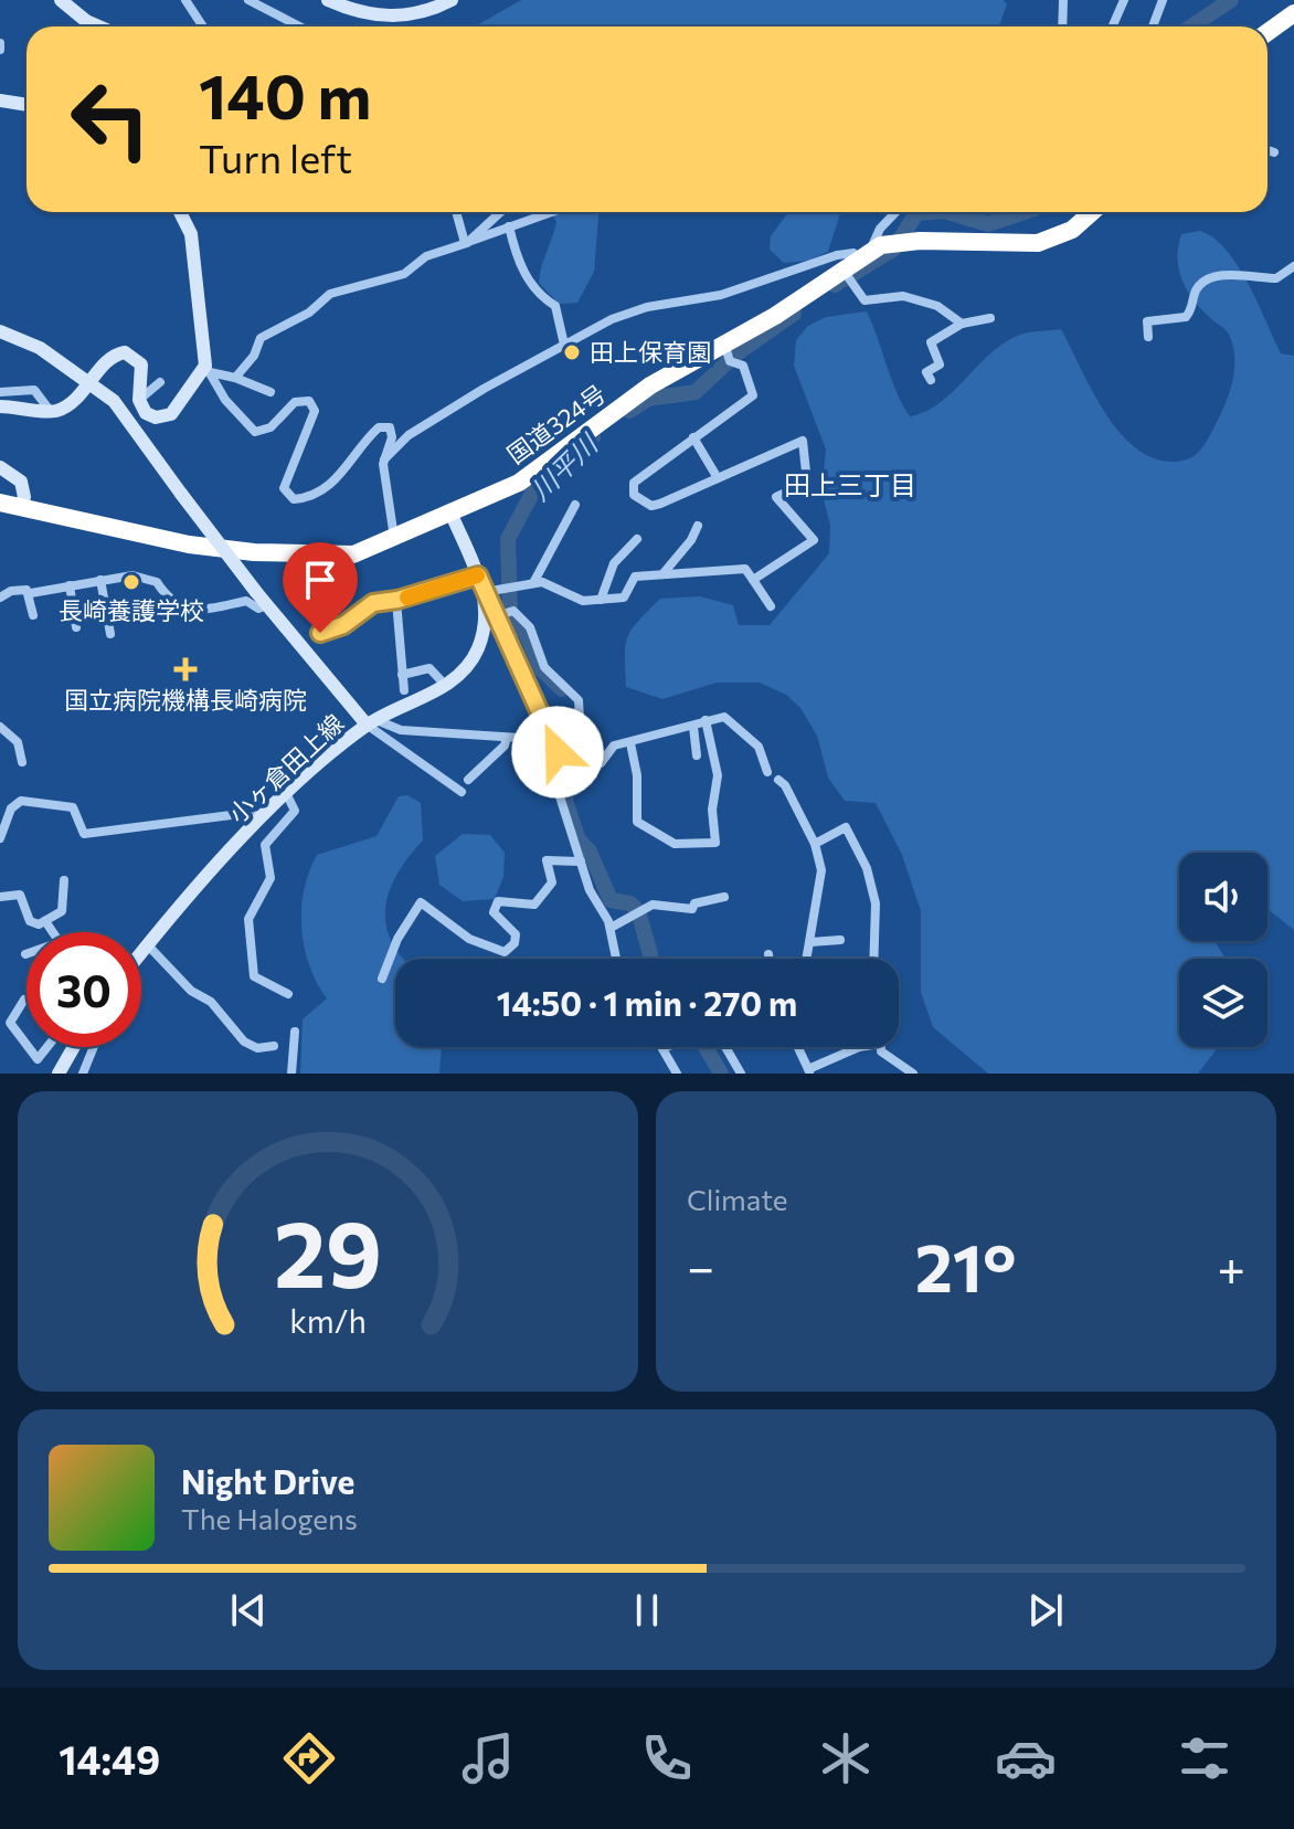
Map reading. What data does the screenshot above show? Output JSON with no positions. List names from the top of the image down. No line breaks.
{"streets":{"highway":["国道324号"],"street":["小ヶ倉田上線"]},"crossings":[["国道324号","小ヶ倉田上線"]],"districts":["田上三丁目"],"water":["川平川"],"places":{"other":["田上保育園","長崎養護学校"],"health":["国立病院機構長崎病院"]},"page":{"turn":["140 m","Turn left"],"limit":"30","trip":"14:50 · 1 min · 270 m","tile":"Climate","heat":["−","21°","+"],"song":["Night Drive","The Halogens"],"tabs":"14:49","gauge":["29","km/h"]}}
